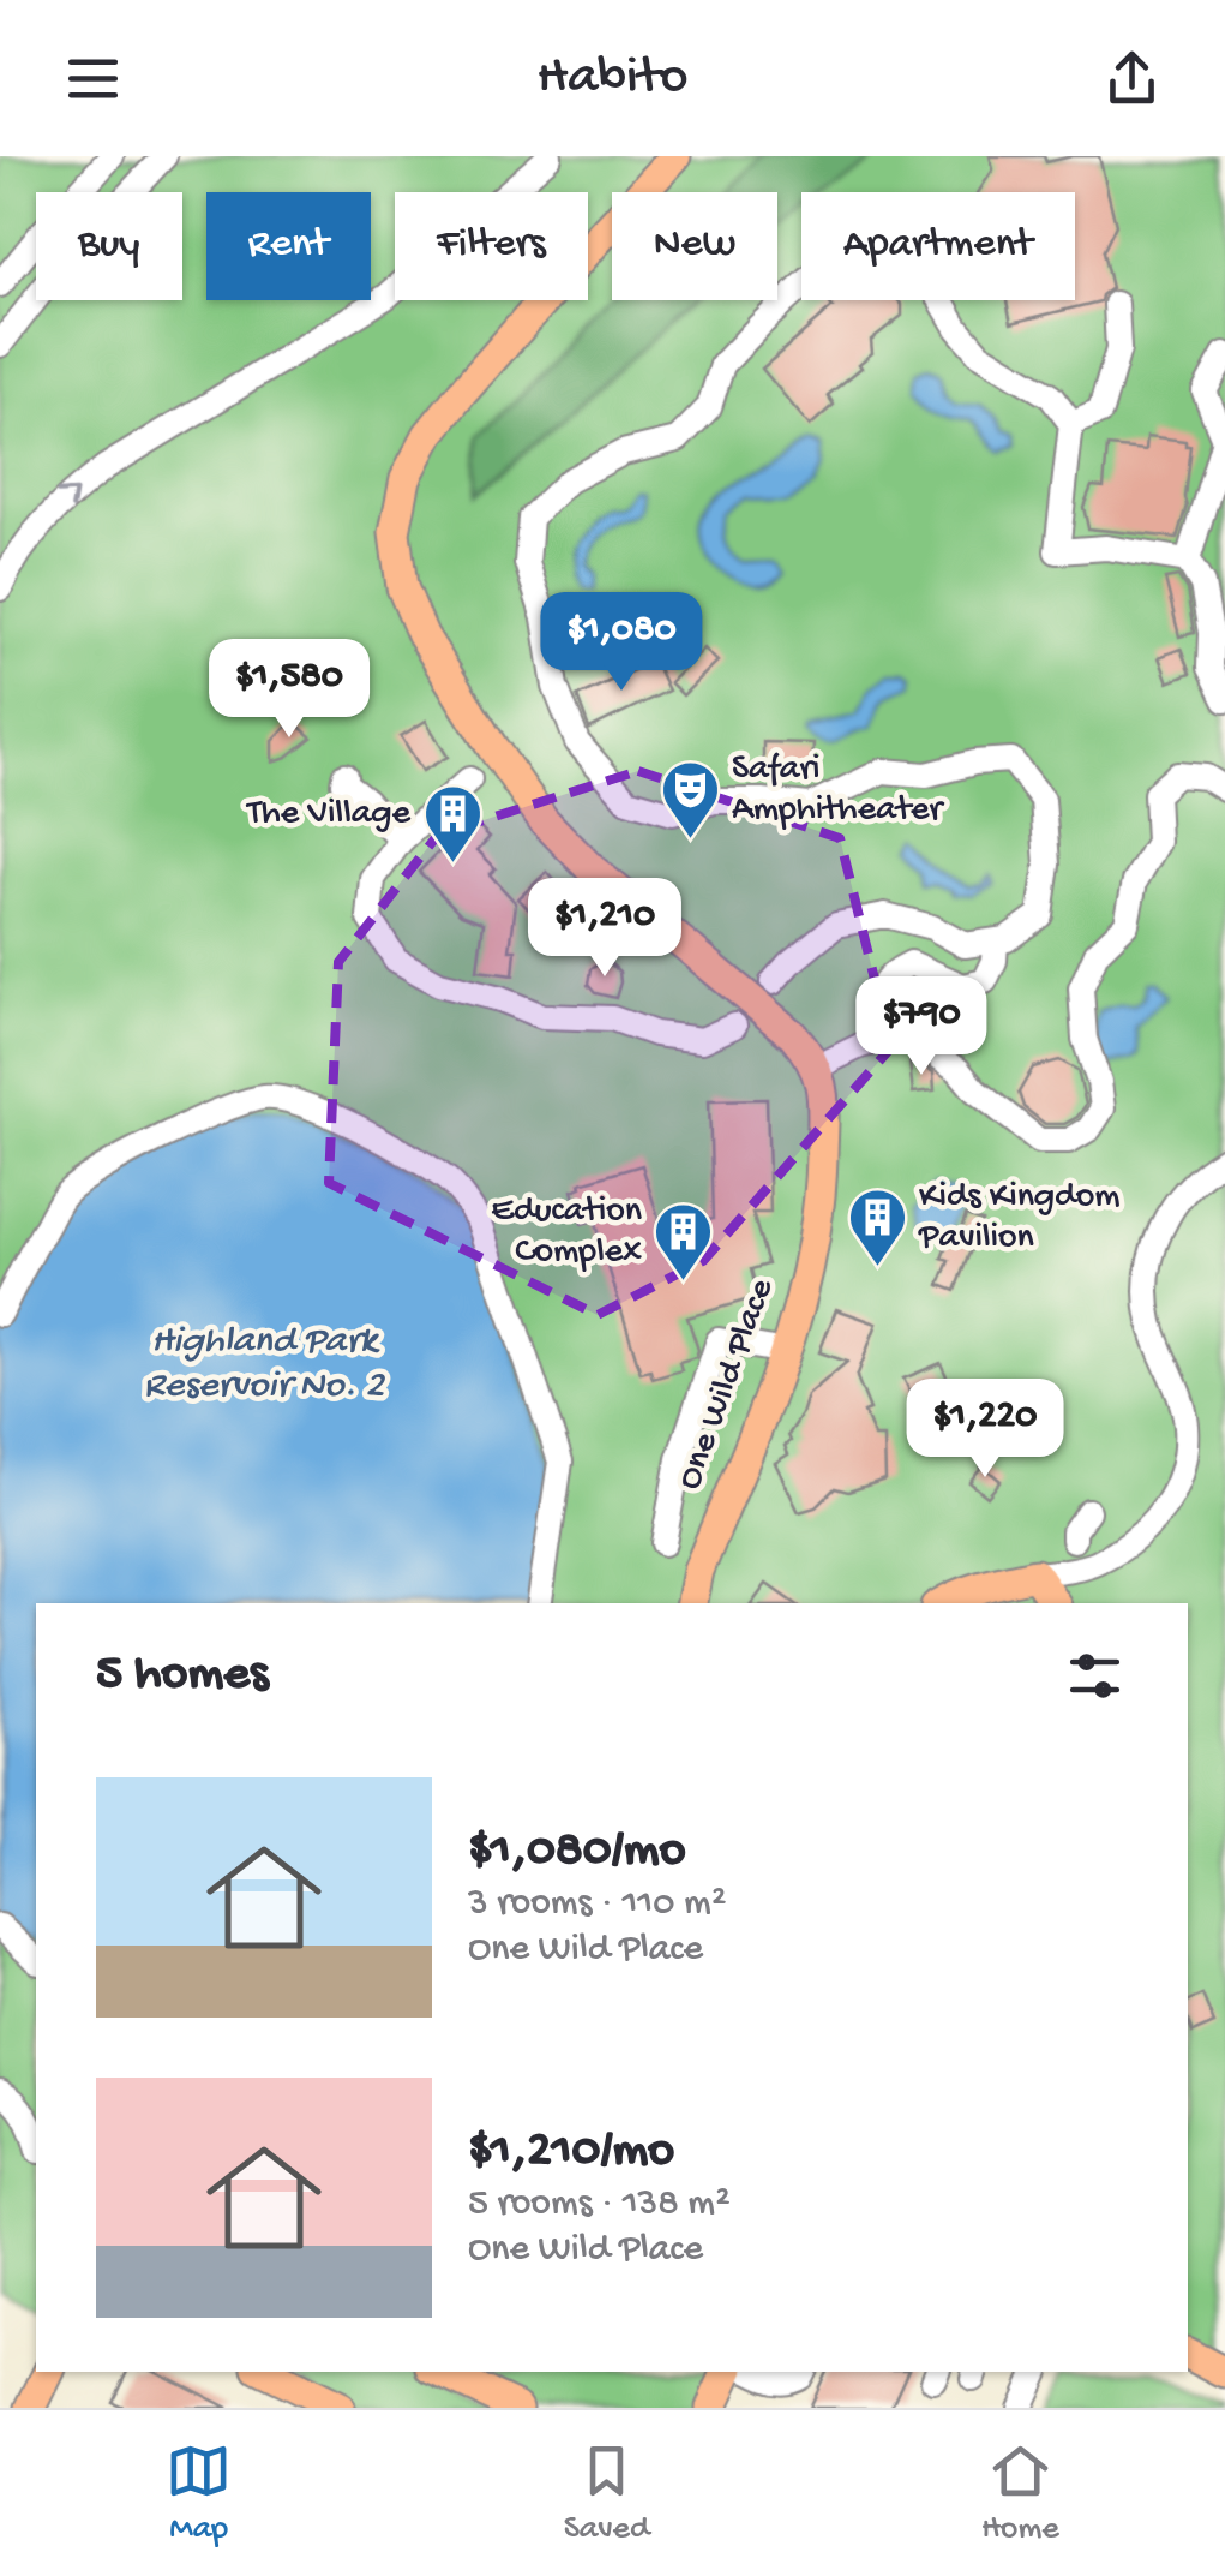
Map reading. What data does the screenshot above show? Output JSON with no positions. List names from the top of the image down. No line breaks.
{"streets":{"main road":["One Wild Place"]},"water":["Highland Park Reservoir No. 2"],"places":{"theatre":["Safari Amphitheater"],"building":["The Village","Kids Kingdom Pavilion","Education Complex"]},"page":{"header":"Habito","chip":["Buy","Rent","Filters","New","Apartment"],"price":["$1,080","$1,580","$1,210","$790","$1,220"],"heading":"5 homes","list":[{"name":"$1,080/mo","note":"3 rooms · 110 m² · One Wild Place"},{"name":"$1,210/mo","note":"5 rooms · 138 m² · One Wild Place"}],"tabs":["Map","Saved","Home"]}}
